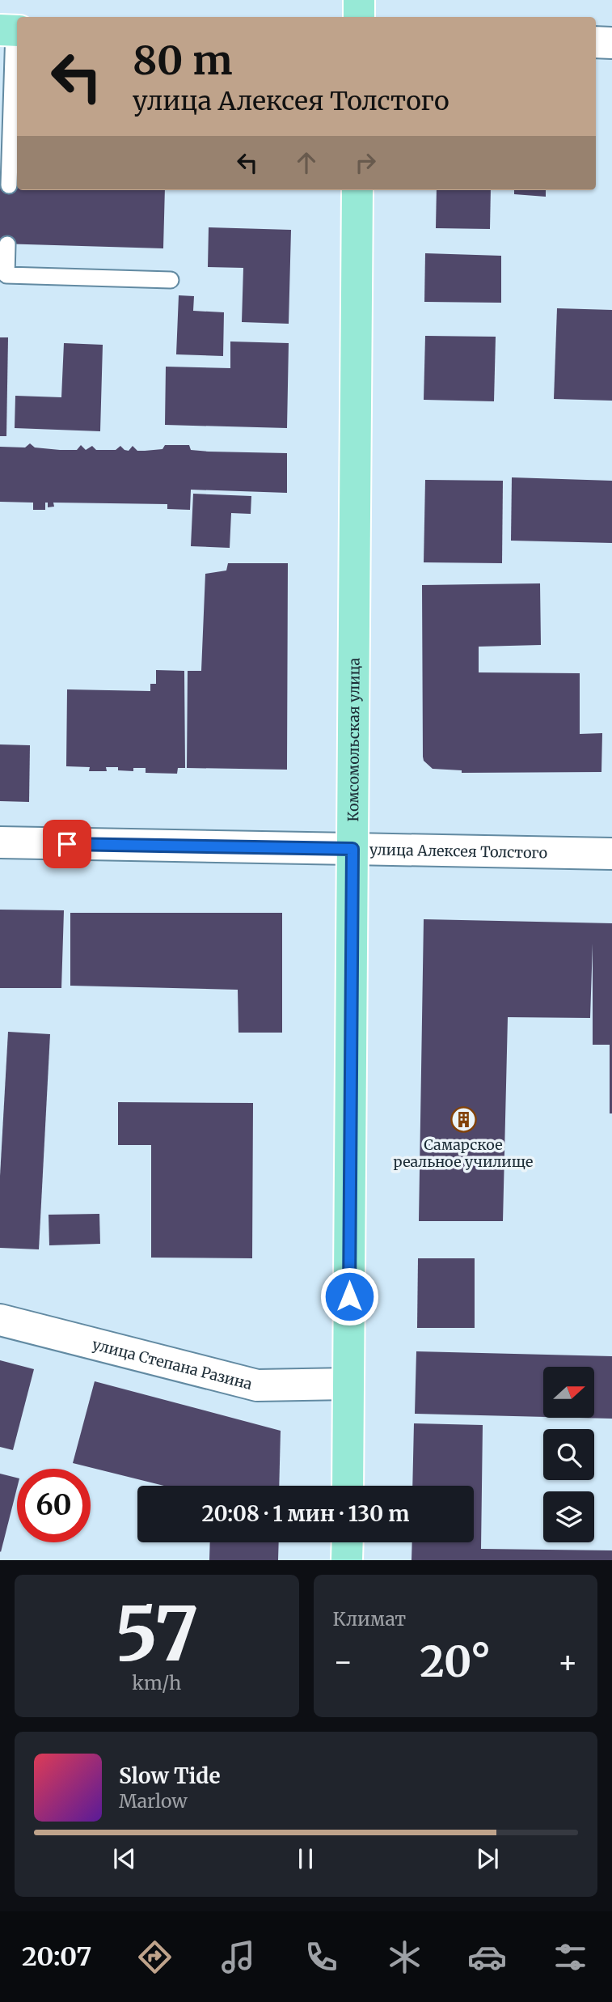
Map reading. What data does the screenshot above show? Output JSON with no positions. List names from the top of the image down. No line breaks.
{"streets":{"main road":["Комсомольская улица","улица Алексея Толстого","улица Степана Разина"]},"crossings":[["Комсомольская улица","улица Алексея Толстого"],["Комсомольская улица","улица Степана Разина"]],"places":{"building":["Самарское реальное училище"]},"north":"right","page":{"turn":["80 m","улица Алексея Толстого"],"limit":"60","trip":"20:08 · 1 мин · 130 m","tile":[["57","km/h"],"Климат"],"heat":["−","20°","+"],"song":["Slow Tide","Marlow"],"tabs":"20:07"}}
